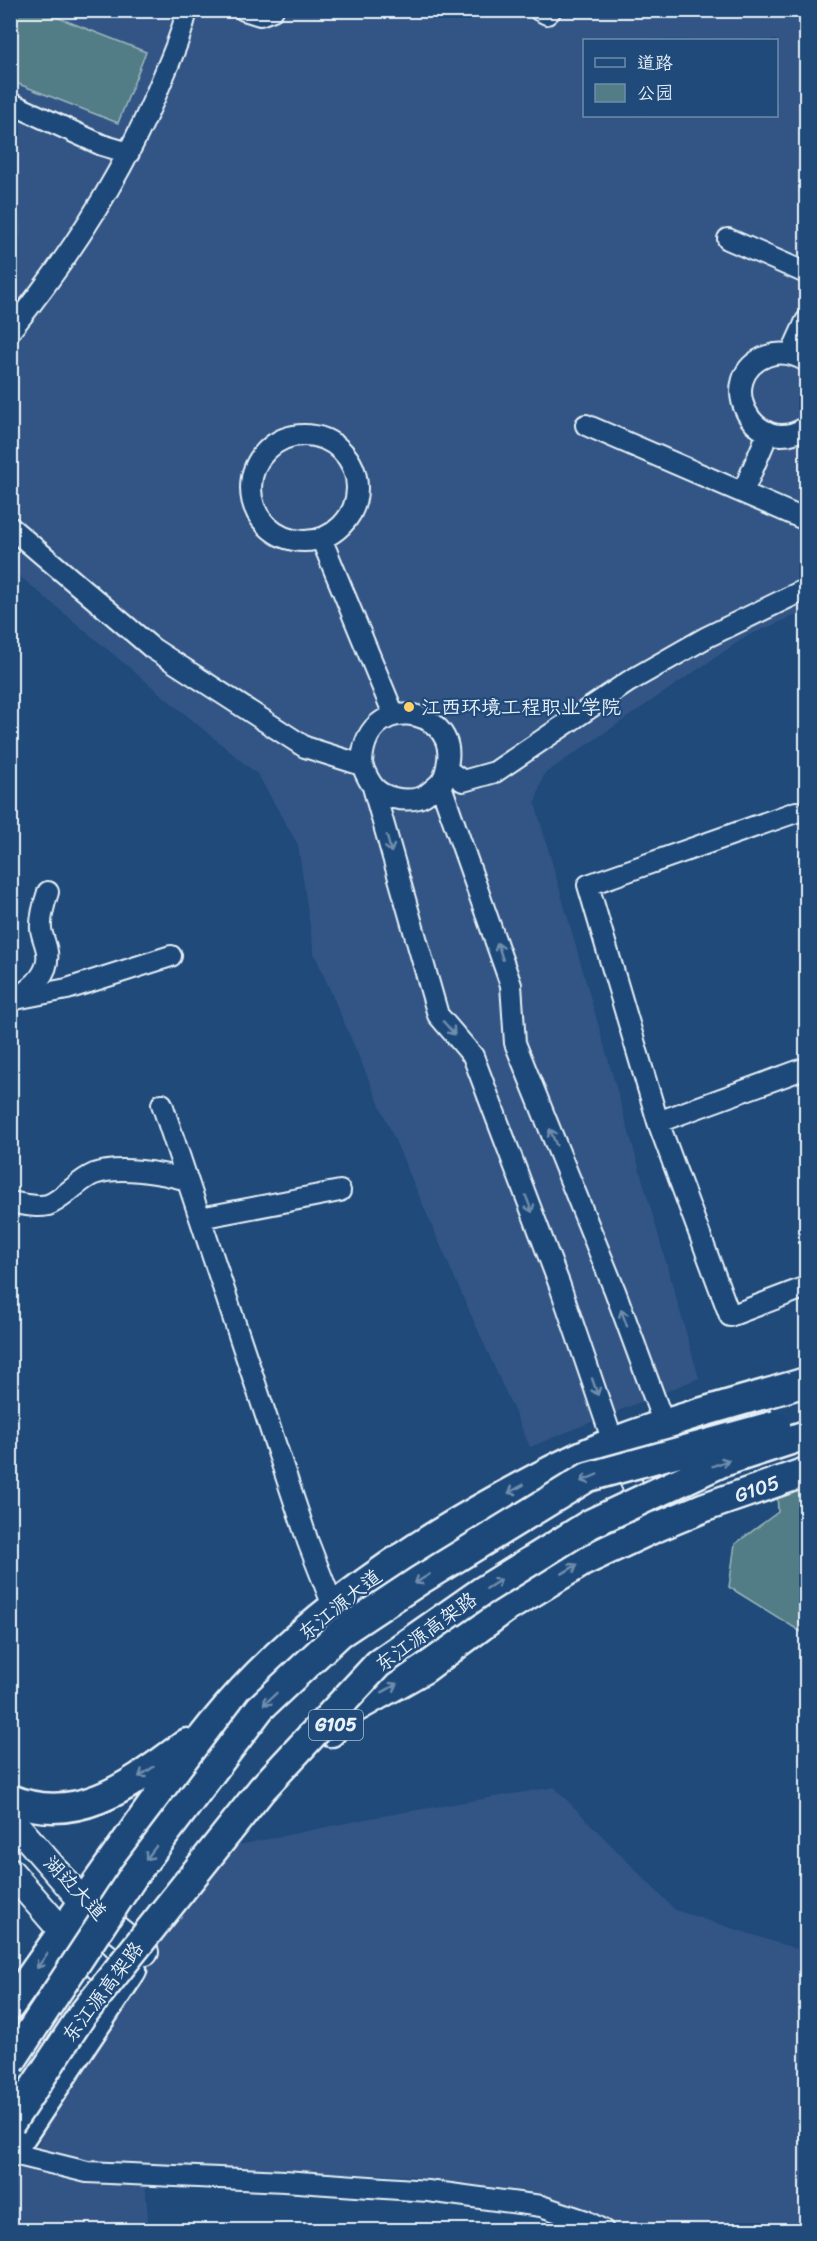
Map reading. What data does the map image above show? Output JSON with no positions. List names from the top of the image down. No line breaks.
{"streets":{"highway":["G105","东江源大道","东江源高架路"],"main road":["湖边大道"]},"crossings":[["G105","湖边大道"],["东江源大道","湖边大道"]],"one_way":["东江源大道"],"places":["江西环境工程职业学院"],"legend":["道路","公园"]}
